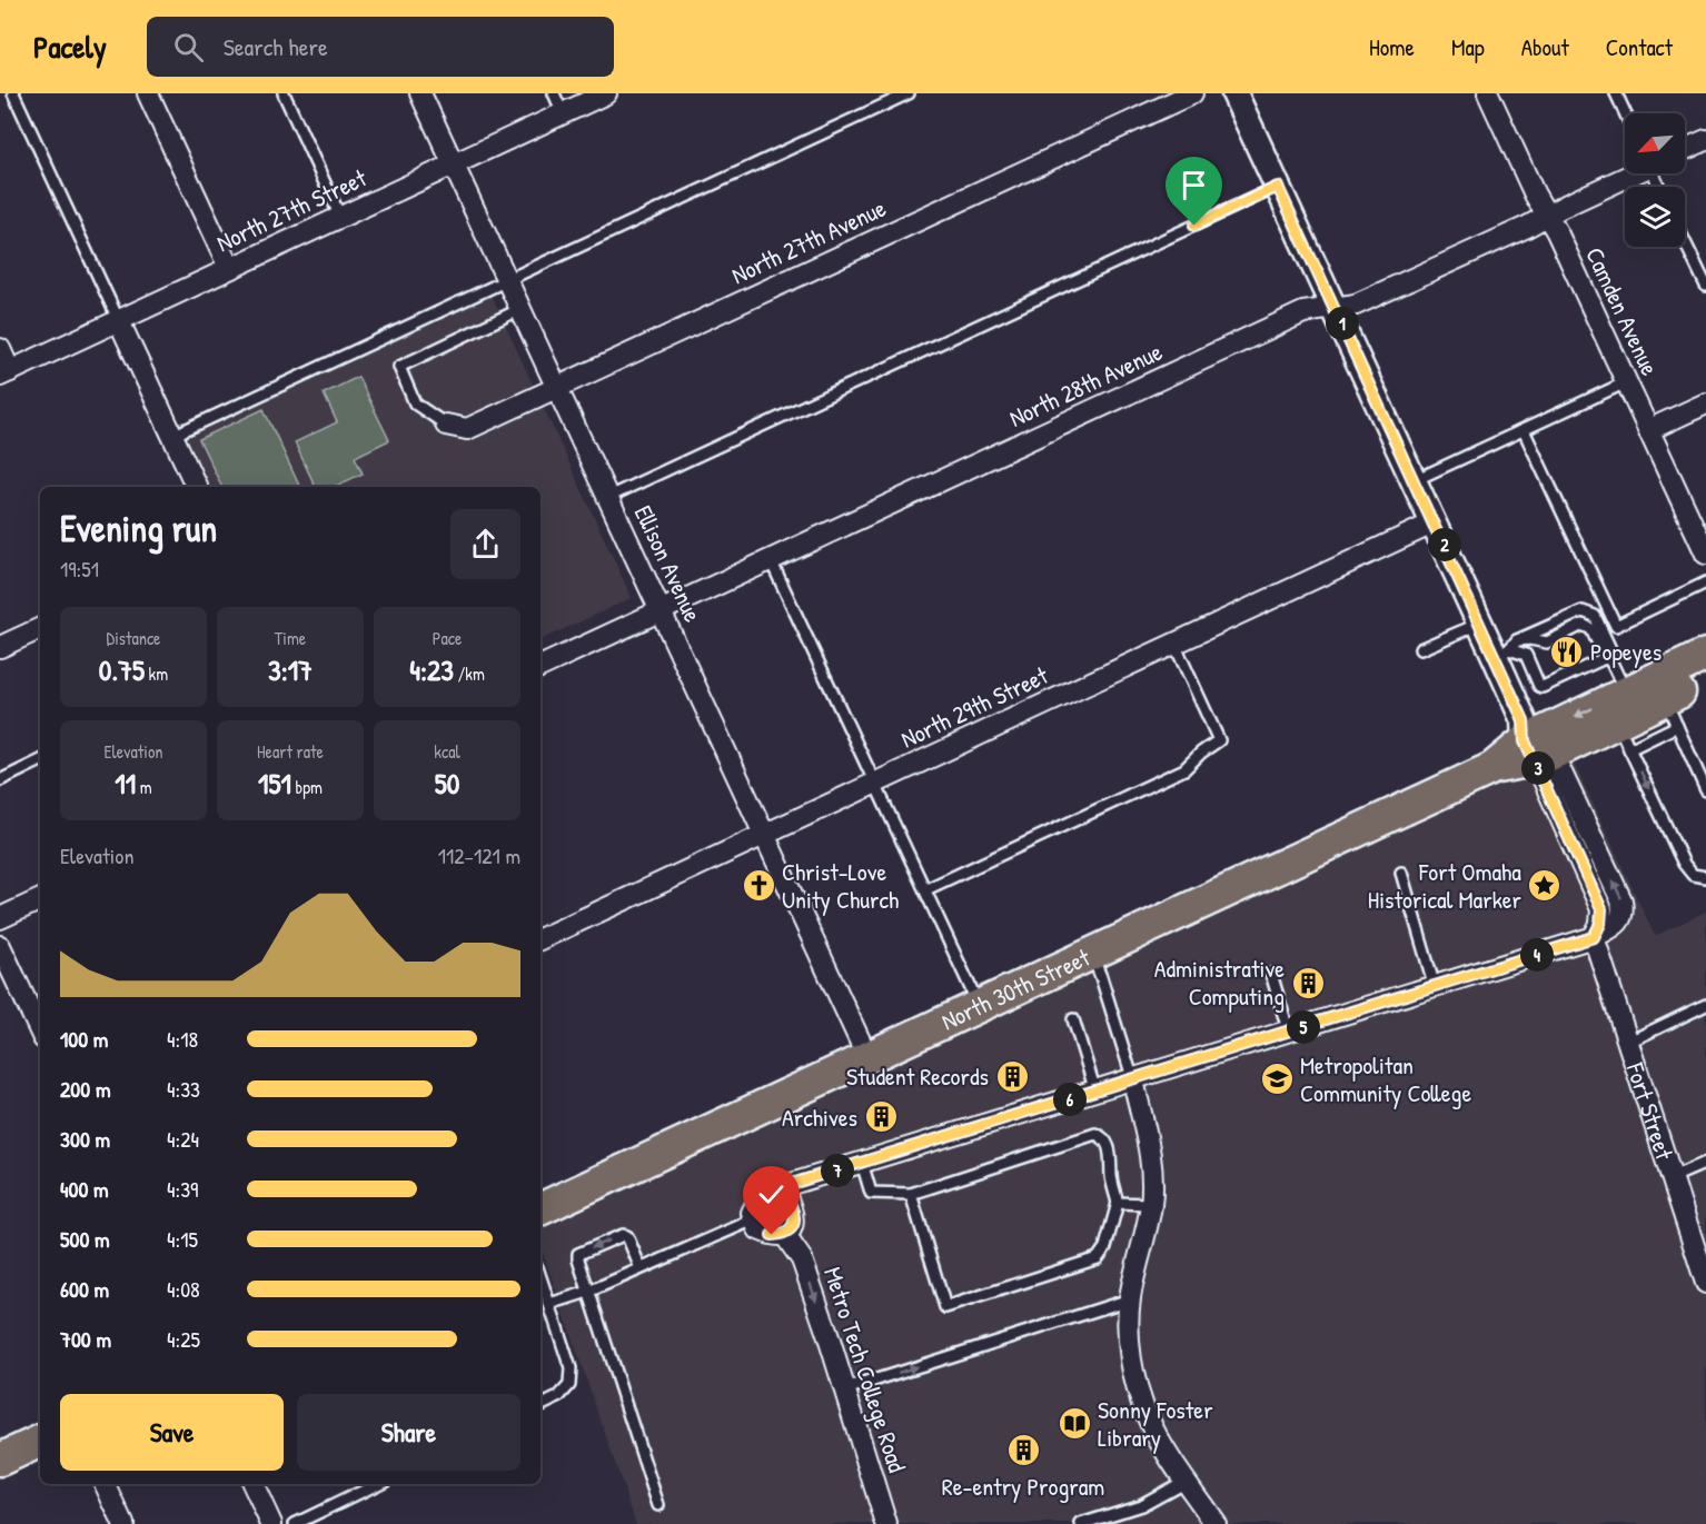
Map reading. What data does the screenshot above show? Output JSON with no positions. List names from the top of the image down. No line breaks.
{"streets":{"highway":["North 30th Street"],"street":["North 27th Street","North 27th Avenue","Camden Avenue","North 28th Avenue","Ellison Avenue","North 29th Street","Fort Street","Metro Tech College Road"]},"crossings":[["North 27th Street","Ellison Avenue"],["North 27th Avenue","Ellison Avenue"],["Camden Avenue","North 28th Avenue"],["North 28th Avenue","Ellison Avenue"],["North 28th Avenue","Fort Street"],["Ellison Avenue","North 29th Street"],["Ellison Avenue","North 30th Street"],["North 29th Street","Fort Street"],["North 30th Street","Fort Street"]],"one_way":["Metro Tech College Road"],"places":{"restaurant":["Popeyes"],"church":["Christ-Love Unity Church"],"place":["Fort Omaha Historical Marker"],"building":["Administrative Computing","Student Records","Archives","Re-entry Program"],"school or university":["Metropolitan Community College"],"library":["Sonny Foster Library"]},"north":"bottom left","page":{"header":"Pacely","search":"Search here","nav":["Home","Map","About","Contact"],"pins":["1","2","3","4","5","6","7"],"heading":["Evening run","19:51"],"stats":[["Distance","0.75 km"],["Time","3:17"],["Pace","4:23 /km"],["Elevation","11 m"],["Heart rate","151 bpm"],["kcal","50"]],"chart":["Elevation","112–121 m"],"list":[{"name":"100 m","note":"4:18"},{"name":"200 m","note":"4:33"},{"name":"300 m","note":"4:24"},{"name":"400 m","note":"4:39"},{"name":"500 m","note":"4:15"},{"name":"600 m","note":"4:08"},{"name":"700 m","note":"4:25"}],"buttons":["Save","Share"]}}
